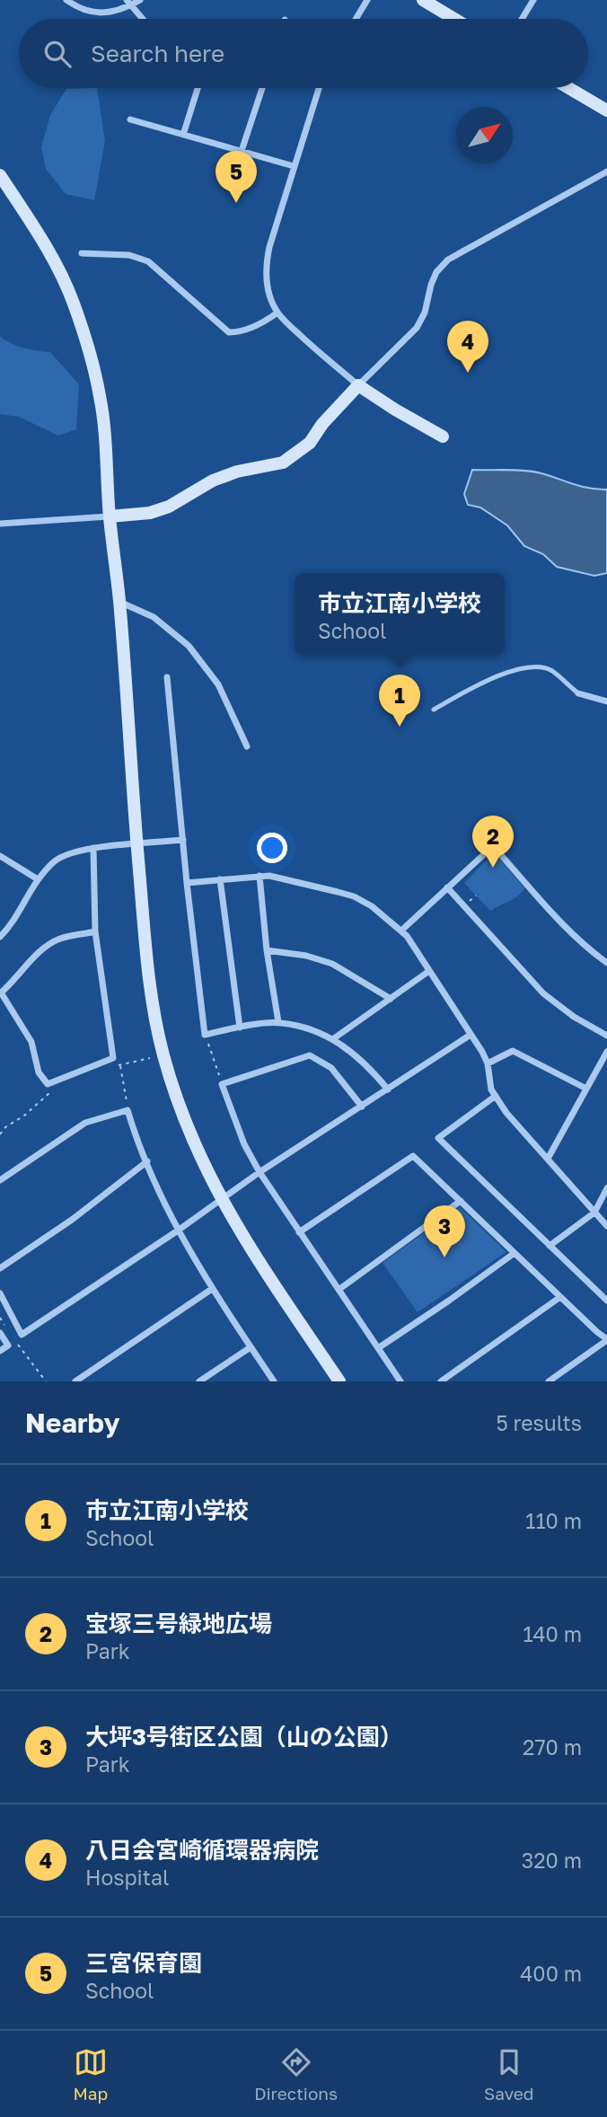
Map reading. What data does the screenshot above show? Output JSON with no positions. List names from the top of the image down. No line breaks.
{"north":"top right","page":{"search":"Search here","pins":["5","4","1","2","3"],"popup":["市立江南小学校","School"],"heading":["Nearby","5 results"],"list":[{"mark":"1","name":"市立江南小学校","note":"School","value":"110 m"},{"mark":"2","name":"宝塚三号緑地広場","note":"Park","value":"140 m"},{"mark":"3","name":"大坪3号街区公園（山の公園）","note":"Park","value":"270 m"},{"mark":"4","name":"八日会宮崎循環器病院","note":"Hospital","value":"320 m"},{"mark":"5","name":"三宮保育園","note":"School","value":"400 m"}],"nav":["Map","Directions","Saved"]}}
